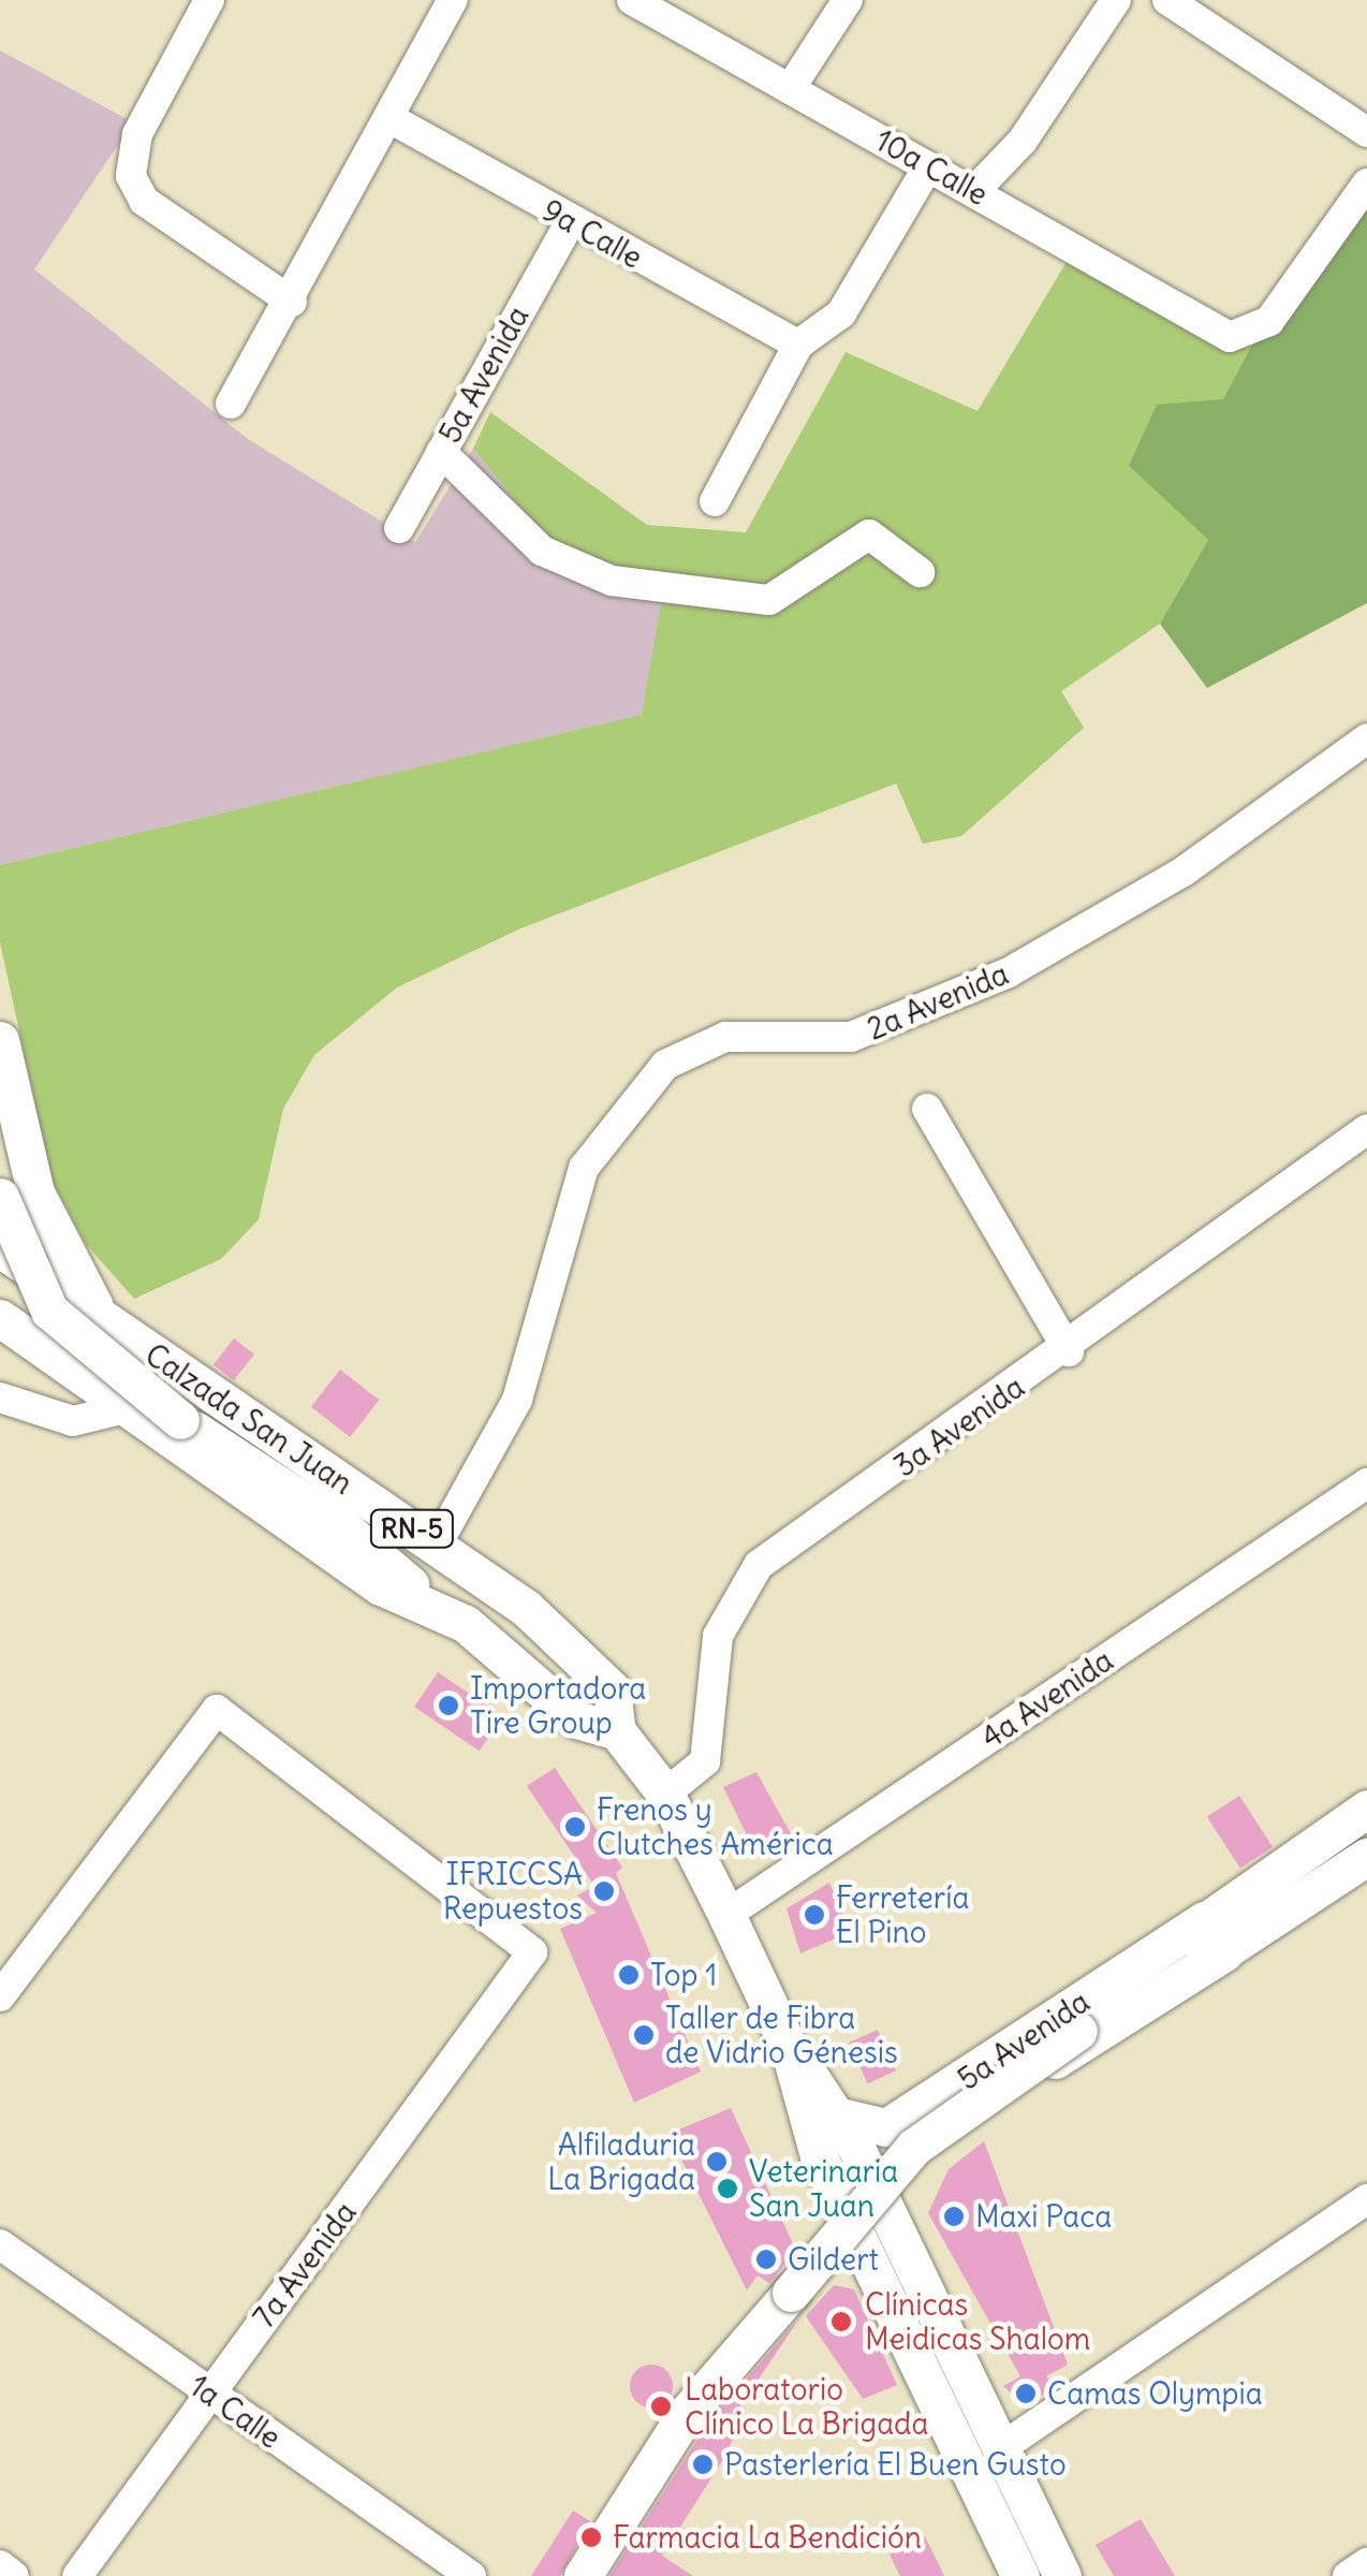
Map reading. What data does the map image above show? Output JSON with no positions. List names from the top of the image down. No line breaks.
{"streets":{"main road":["5a Avenida","Calzada San Juan","RN-5"],"street":["10a Calle","9a Calle","2a Avenida","3a Avenida","4a Avenida","7a Avenida","1a Calle"]},"crossings":[["9a Calle","5a Avenida"],["5a Avenida","Calzada San Juan"],["2a Avenida","Calzada San Juan"],["Calzada San Juan","3a Avenida"],["Calzada San Juan","RN-5"],["Calzada San Juan","4a Avenida"],["7a Avenida","1a Calle"]],"places":["Importadora Tire Group","Frenos y Clutches América","IFRICCSA Repuestos","Ferretería El Pino","Top 1","Taller de Fibra de Vidrio Génesis","Alfiladuria La Brigada","Veterinaria San Juan","Maxi Paca","Gildert","Clínicas Meidicas Shalom","Camas Olympia","Laboratorio Clínico La Brigada","Pasterlería El Buen Gusto","Farmacia La Bendición"]}
